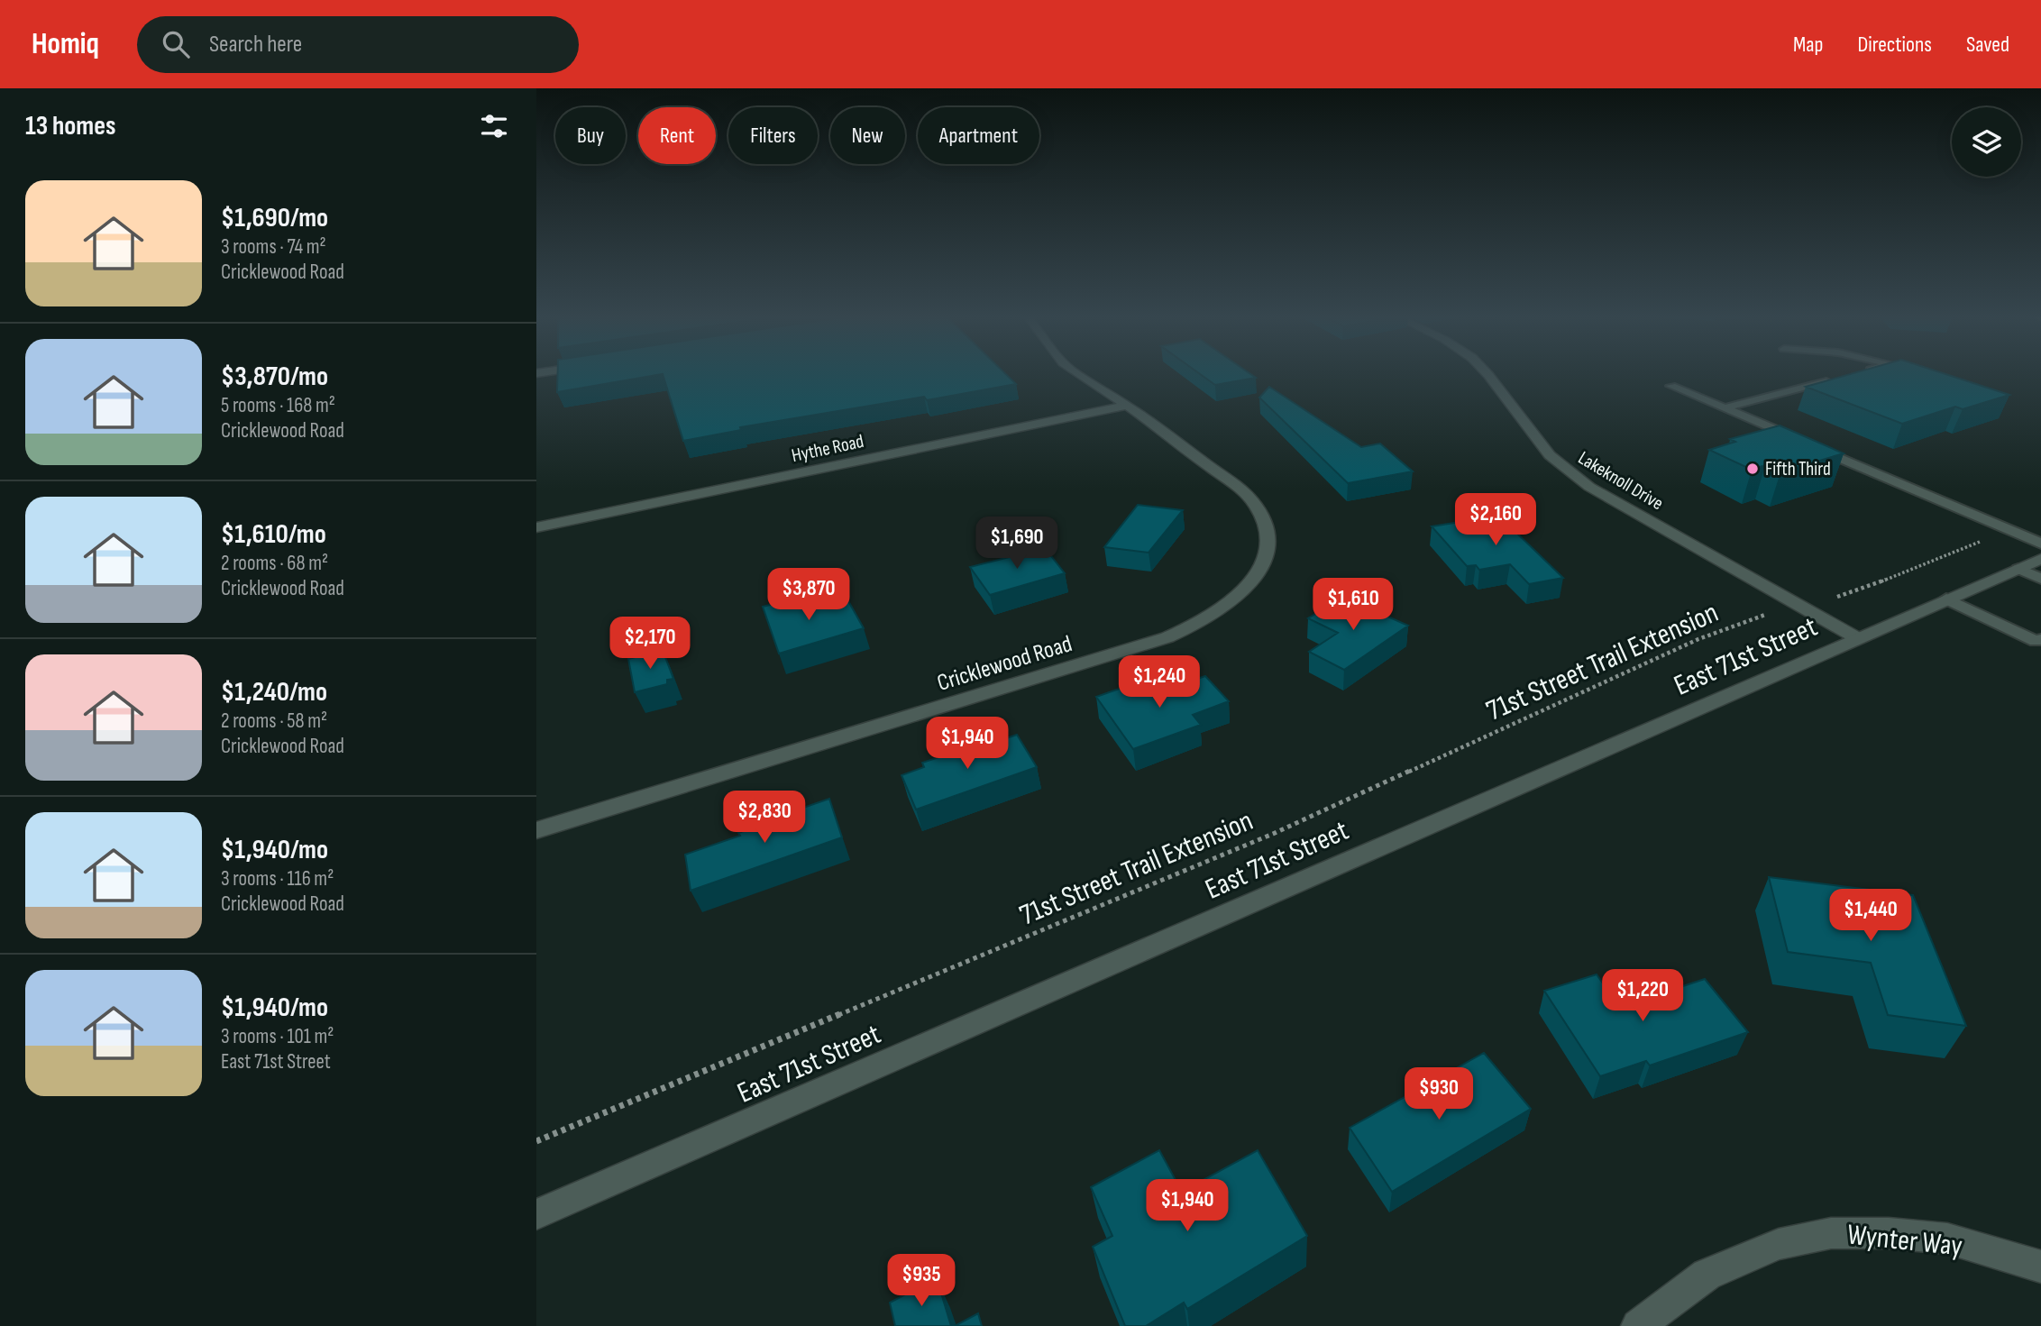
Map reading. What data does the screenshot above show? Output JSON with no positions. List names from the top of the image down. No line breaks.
{"streets":{"street":["Hythe Road","Lakeknoll Drive","East 71st Street","Cricklewood Road","Wynter Way"],"path":["71st Street Trail Extension"]},"crossings":[["Hythe Road","Cricklewood Road"],["Lakeknoll Drive","East 71st Street"]],"places":["Fifth Third"],"page":{"header":"Homiq","search":"Search here","nav":["Map","Directions","Saved"],"heading":"13 homes","chip":["Buy","Rent","Filters","New","Apartment"],"list":[{"name":"$1,690/mo","note":"3 rooms · 74 m² · Cricklewood Road"},{"name":"$3,870/mo","note":"5 rooms · 168 m² · Cricklewood Road"},{"name":"$1,610/mo","note":"2 rooms · 68 m² · Cricklewood Road"},{"name":"$1,240/mo","note":"2 rooms · 58 m² · Cricklewood Road"},{"name":"$1,940/mo","note":"3 rooms · 116 m² · Cricklewood Road"},{"name":"$1,940/mo","note":"3 rooms · 101 m² · East 71st Street"}],"price":["$2,160","$1,690","$3,870","$1,610","$2,170","$1,240","$1,940","$2,830","$1,440","$1,220","$930","$1,940","$935"]}}
